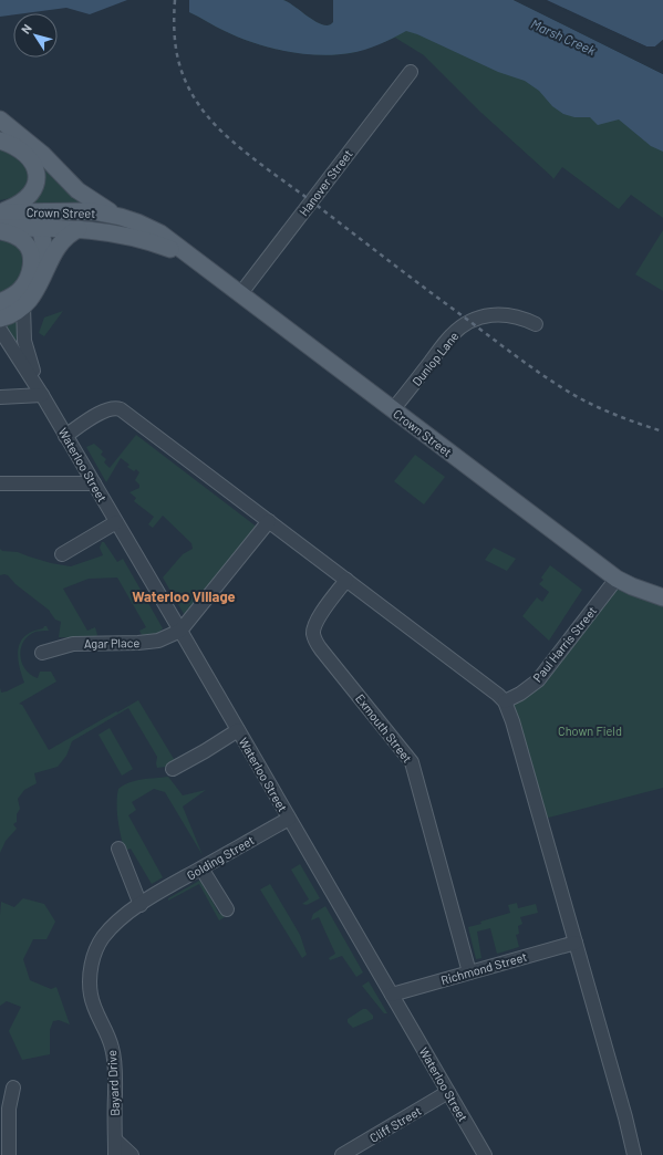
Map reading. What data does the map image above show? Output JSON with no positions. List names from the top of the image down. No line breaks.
{"streets":{"main road":["Crown Street"],"street":["Hanover Street","Dunlop Lane","Waterloo Street","Agar Place","Paul Harris Street","Exmouth Street","Golding Street","Richmond Street","Bayard Drive","Cliff Street"]},"crossings":[["Hanover Street","Crown Street"],["Crown Street","Dunlop Lane"],["Crown Street","Paul Harris Street"],["Waterloo Street","Agar Place"],["Waterloo Street","Golding Street"],["Waterloo Street","Richmond Street"],["Waterloo Street","Cliff Street"],["Exmouth Street","Richmond Street"],["Golding Street","Bayard Drive"]],"districts":["Waterloo Village"],"water":["Marsh Creek"],"parks":["Chown Field"],"north":"top left"}
